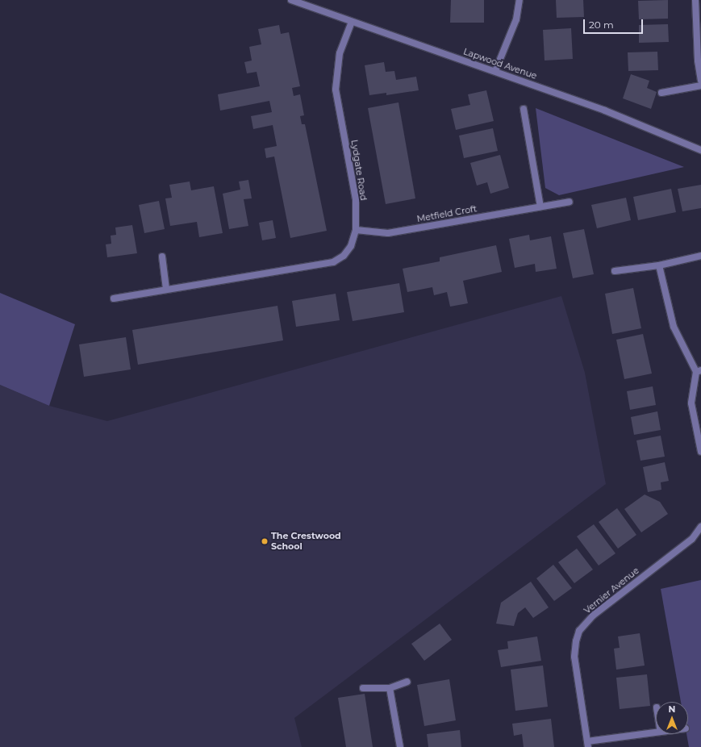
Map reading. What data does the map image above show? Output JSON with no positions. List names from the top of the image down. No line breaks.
{"streets":{"street":["Lapwood Avenue","Lydgate Road","Metfield Croft","Vernier Avenue"]},"crossings":[["Lapwood Avenue","Lydgate Road"],["Lydgate Road","Metfield Croft"]],"places":["The Crestwood School"],"scale_bar":"20 m","north":"top"}
